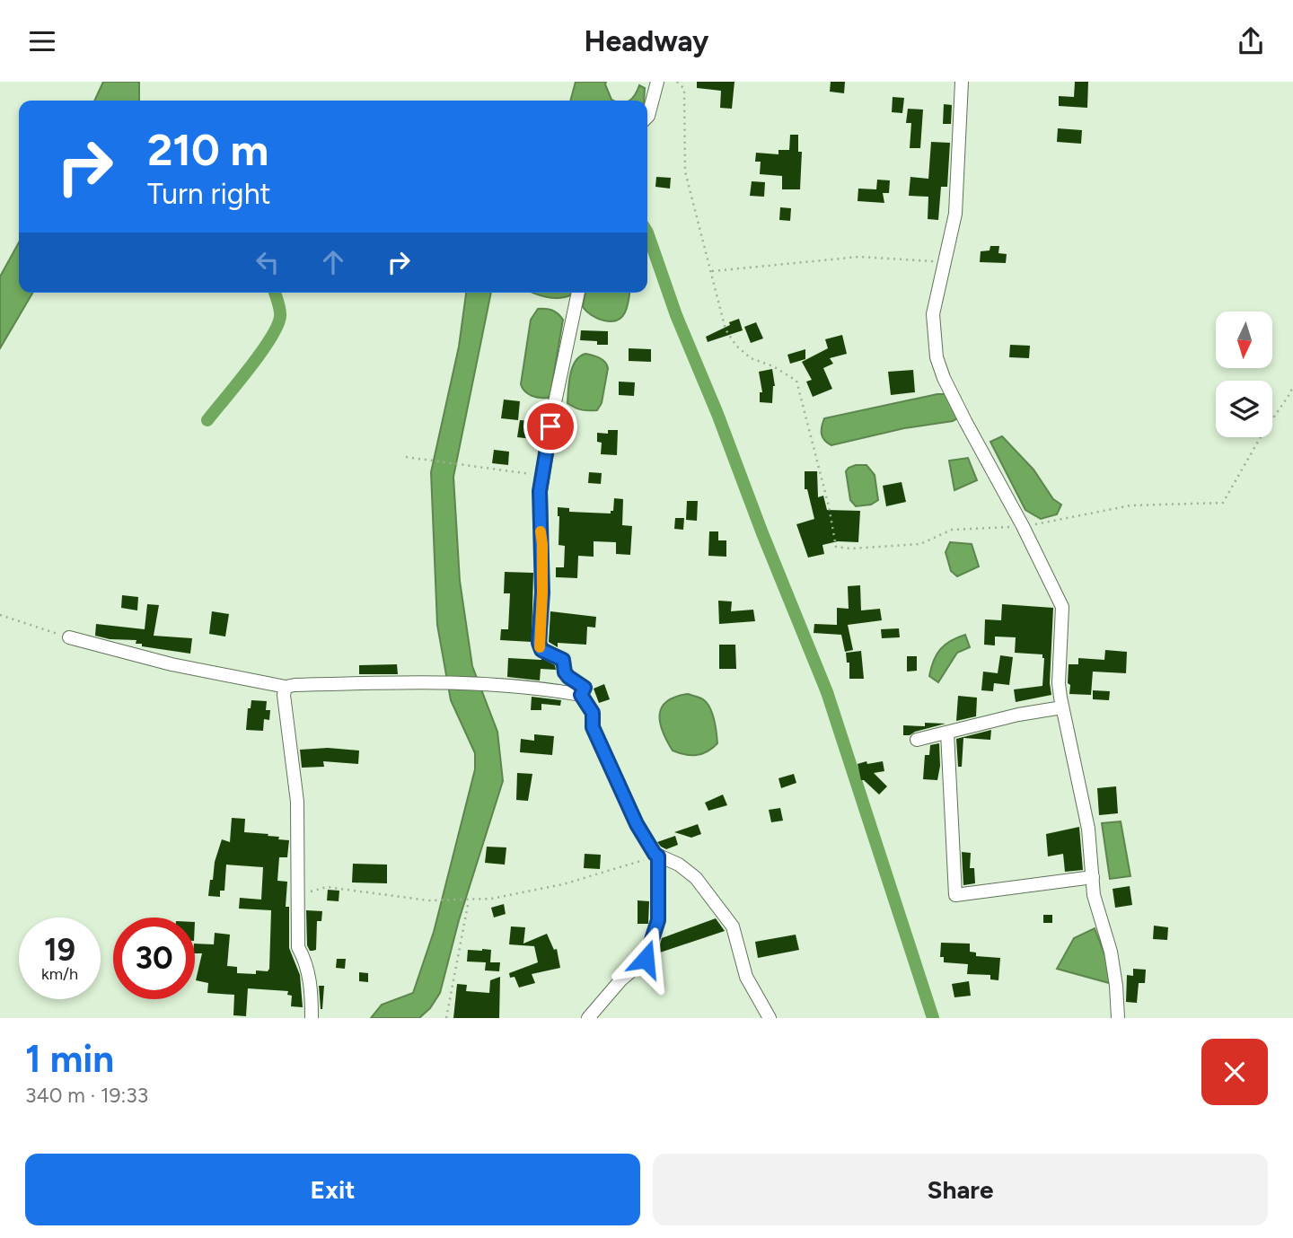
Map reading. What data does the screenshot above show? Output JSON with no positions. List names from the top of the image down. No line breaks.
{"north":"bottom","page":{"header":"Headway","turn":["210 m","Turn right"],"speed":"19 km/h","limit":"30","heading":["1 min","340 m · 19:33"],"buttons":["Exit","Share"]}}
